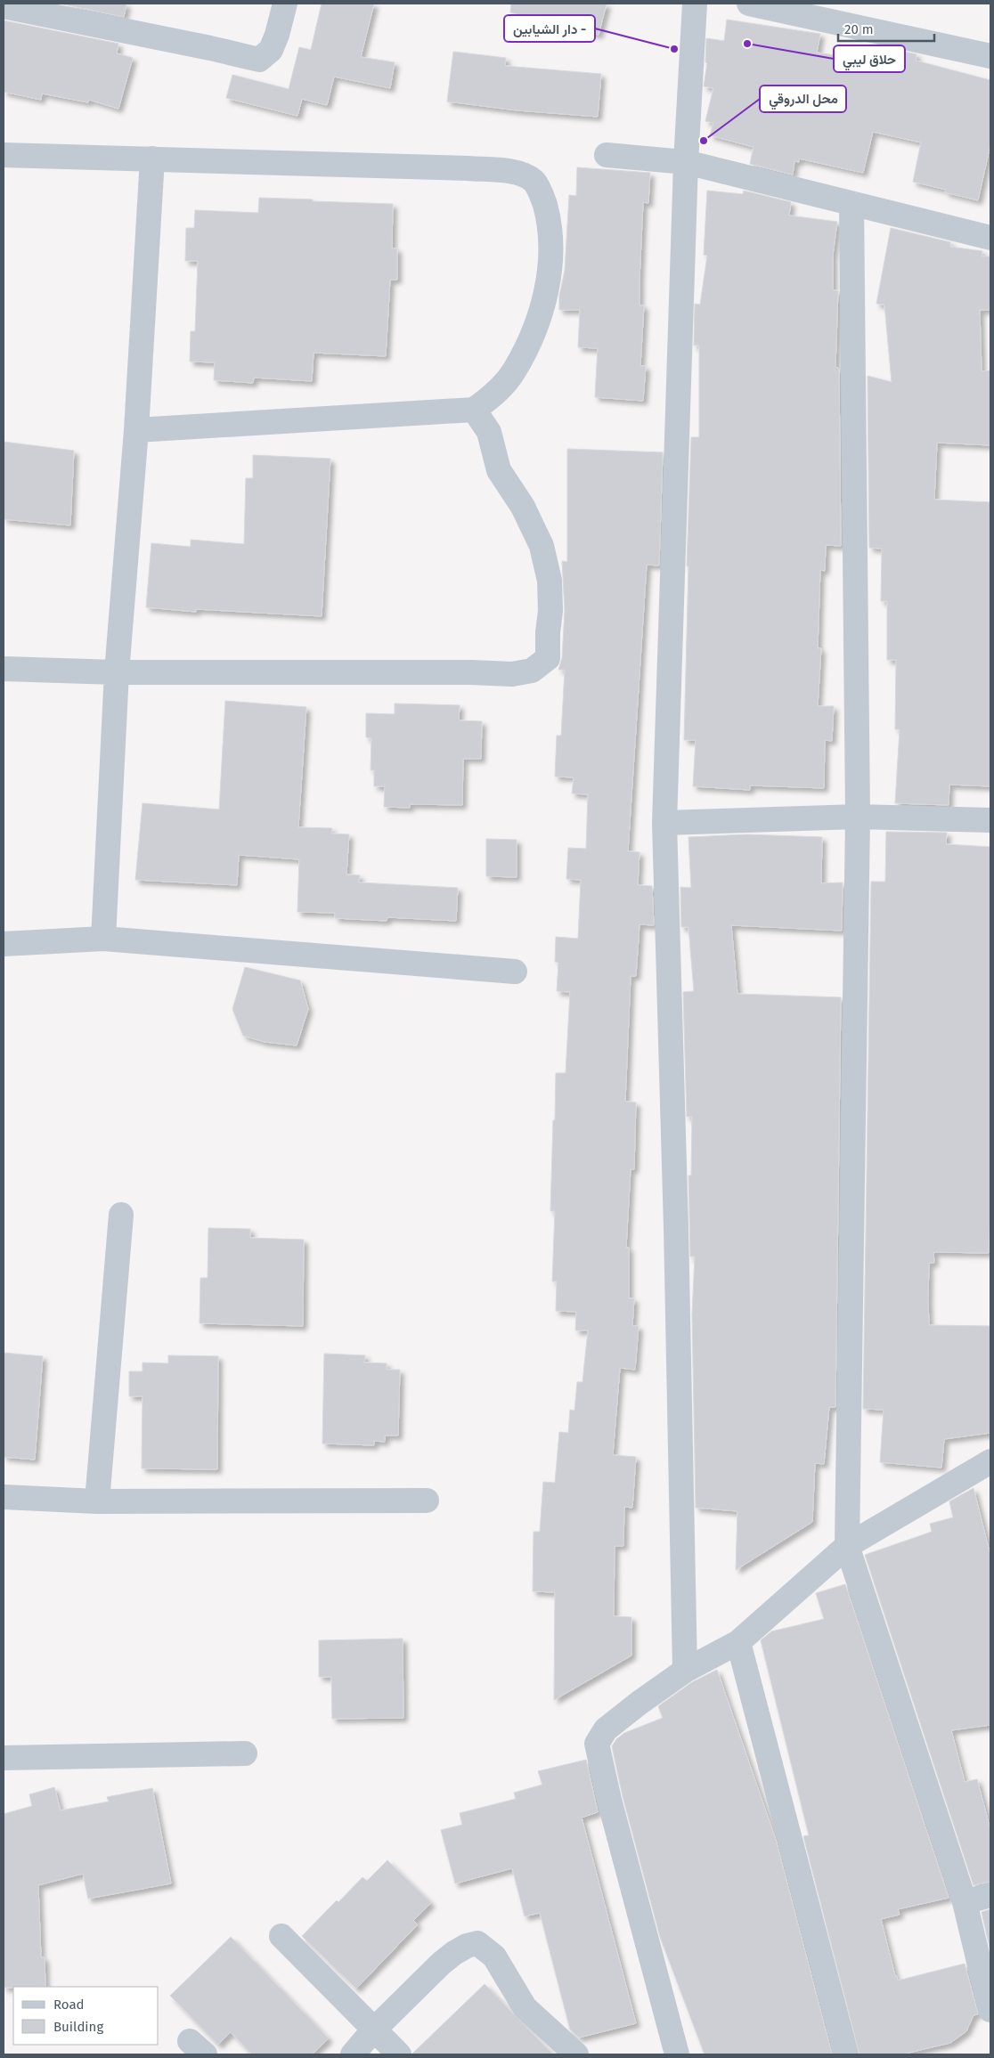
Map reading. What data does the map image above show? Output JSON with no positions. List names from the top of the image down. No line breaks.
{"places":["حلاق ليبي","دار الشيابين -","محل الدروقي"],"legend":["Road","Building"],"scale_bar":"20 m"}
